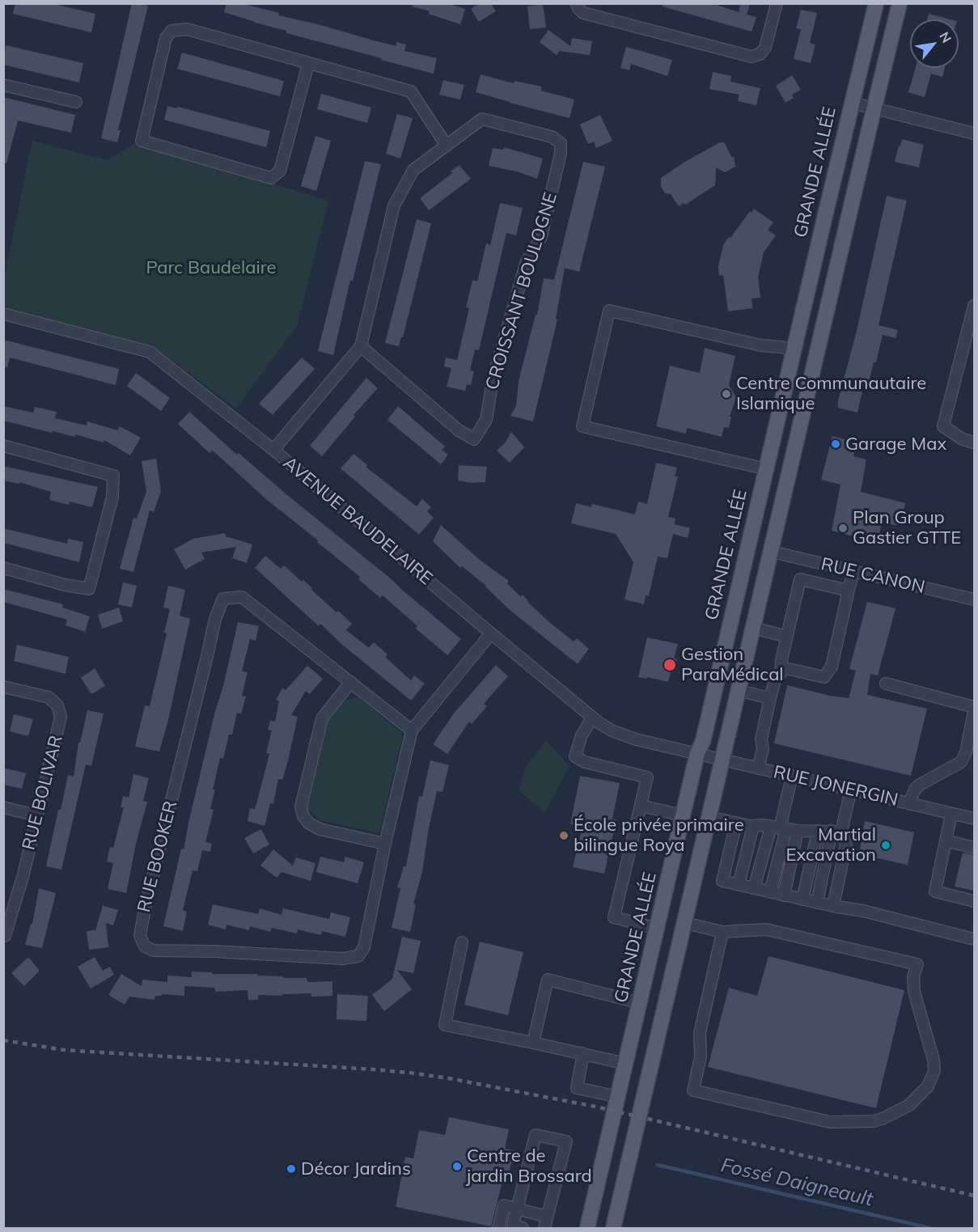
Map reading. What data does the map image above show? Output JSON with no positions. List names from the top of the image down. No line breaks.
{"streets":{"main road":["GRANDE ALLÉE"],"street":["CROISSANT BOULOGNE","AVENUE BAUDELAIRE","RUE CANON","RUE JONERGIN","RUE BOLIVAR","RUE BOOKER"]},"crossings":[["GRANDE ALLÉE","AVENUE BAUDELAIRE"],["GRANDE ALLÉE","RUE JONERGIN"],["CROISSANT BOULOGNE","AVENUE BAUDELAIRE"],["AVENUE BAUDELAIRE","RUE JONERGIN"],["AVENUE BAUDELAIRE","RUE BOOKER"]],"water":["Fossé Daigneault"],"parks":["Parc Baudelaire"],"places":["Centre Communautaire Islamique","Garage Max","Plan Group Gastier GTTE","Gestion ParaMédical","École privée primaire bilingue Roya","Martial Excavation","Centre de jardin Brossard","Décor Jardins"],"north":"top right"}
